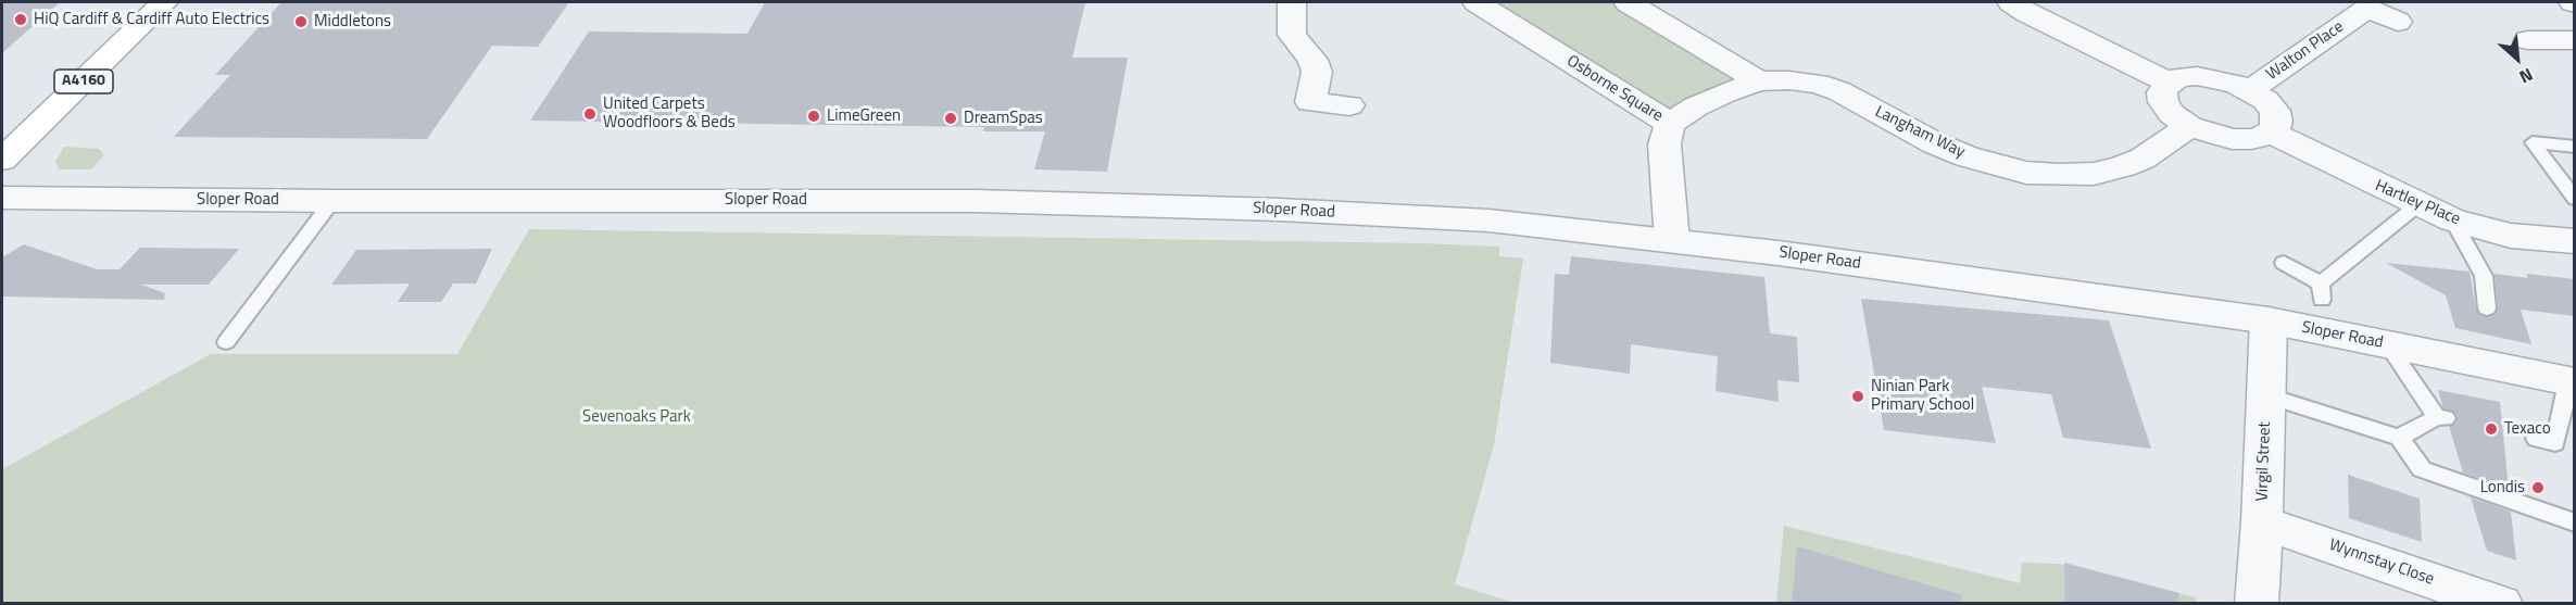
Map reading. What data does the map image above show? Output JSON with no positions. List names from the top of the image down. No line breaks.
{"streets":{"main road":["A4160"],"street":["Walton Place","Osborne Square","Langham Way","Sloper Road","Hartley Place","Virgil Street","Wynnstay Close"]},"crossings":[["Osborne Square","Langham Way"],["Sloper Road","Virgil Street"],["Virgil Street","Wynnstay Close"]],"parks":["Sevenoaks Park"],"places":["HiQ Cardiff & Cardiff Auto Electrics","Middletons","United Carpets Woodfloors & Beds","LimeGreen","DreamSpas","Ninian Park Primary School","Texaco","Londis"],"north":"bottom right"}
